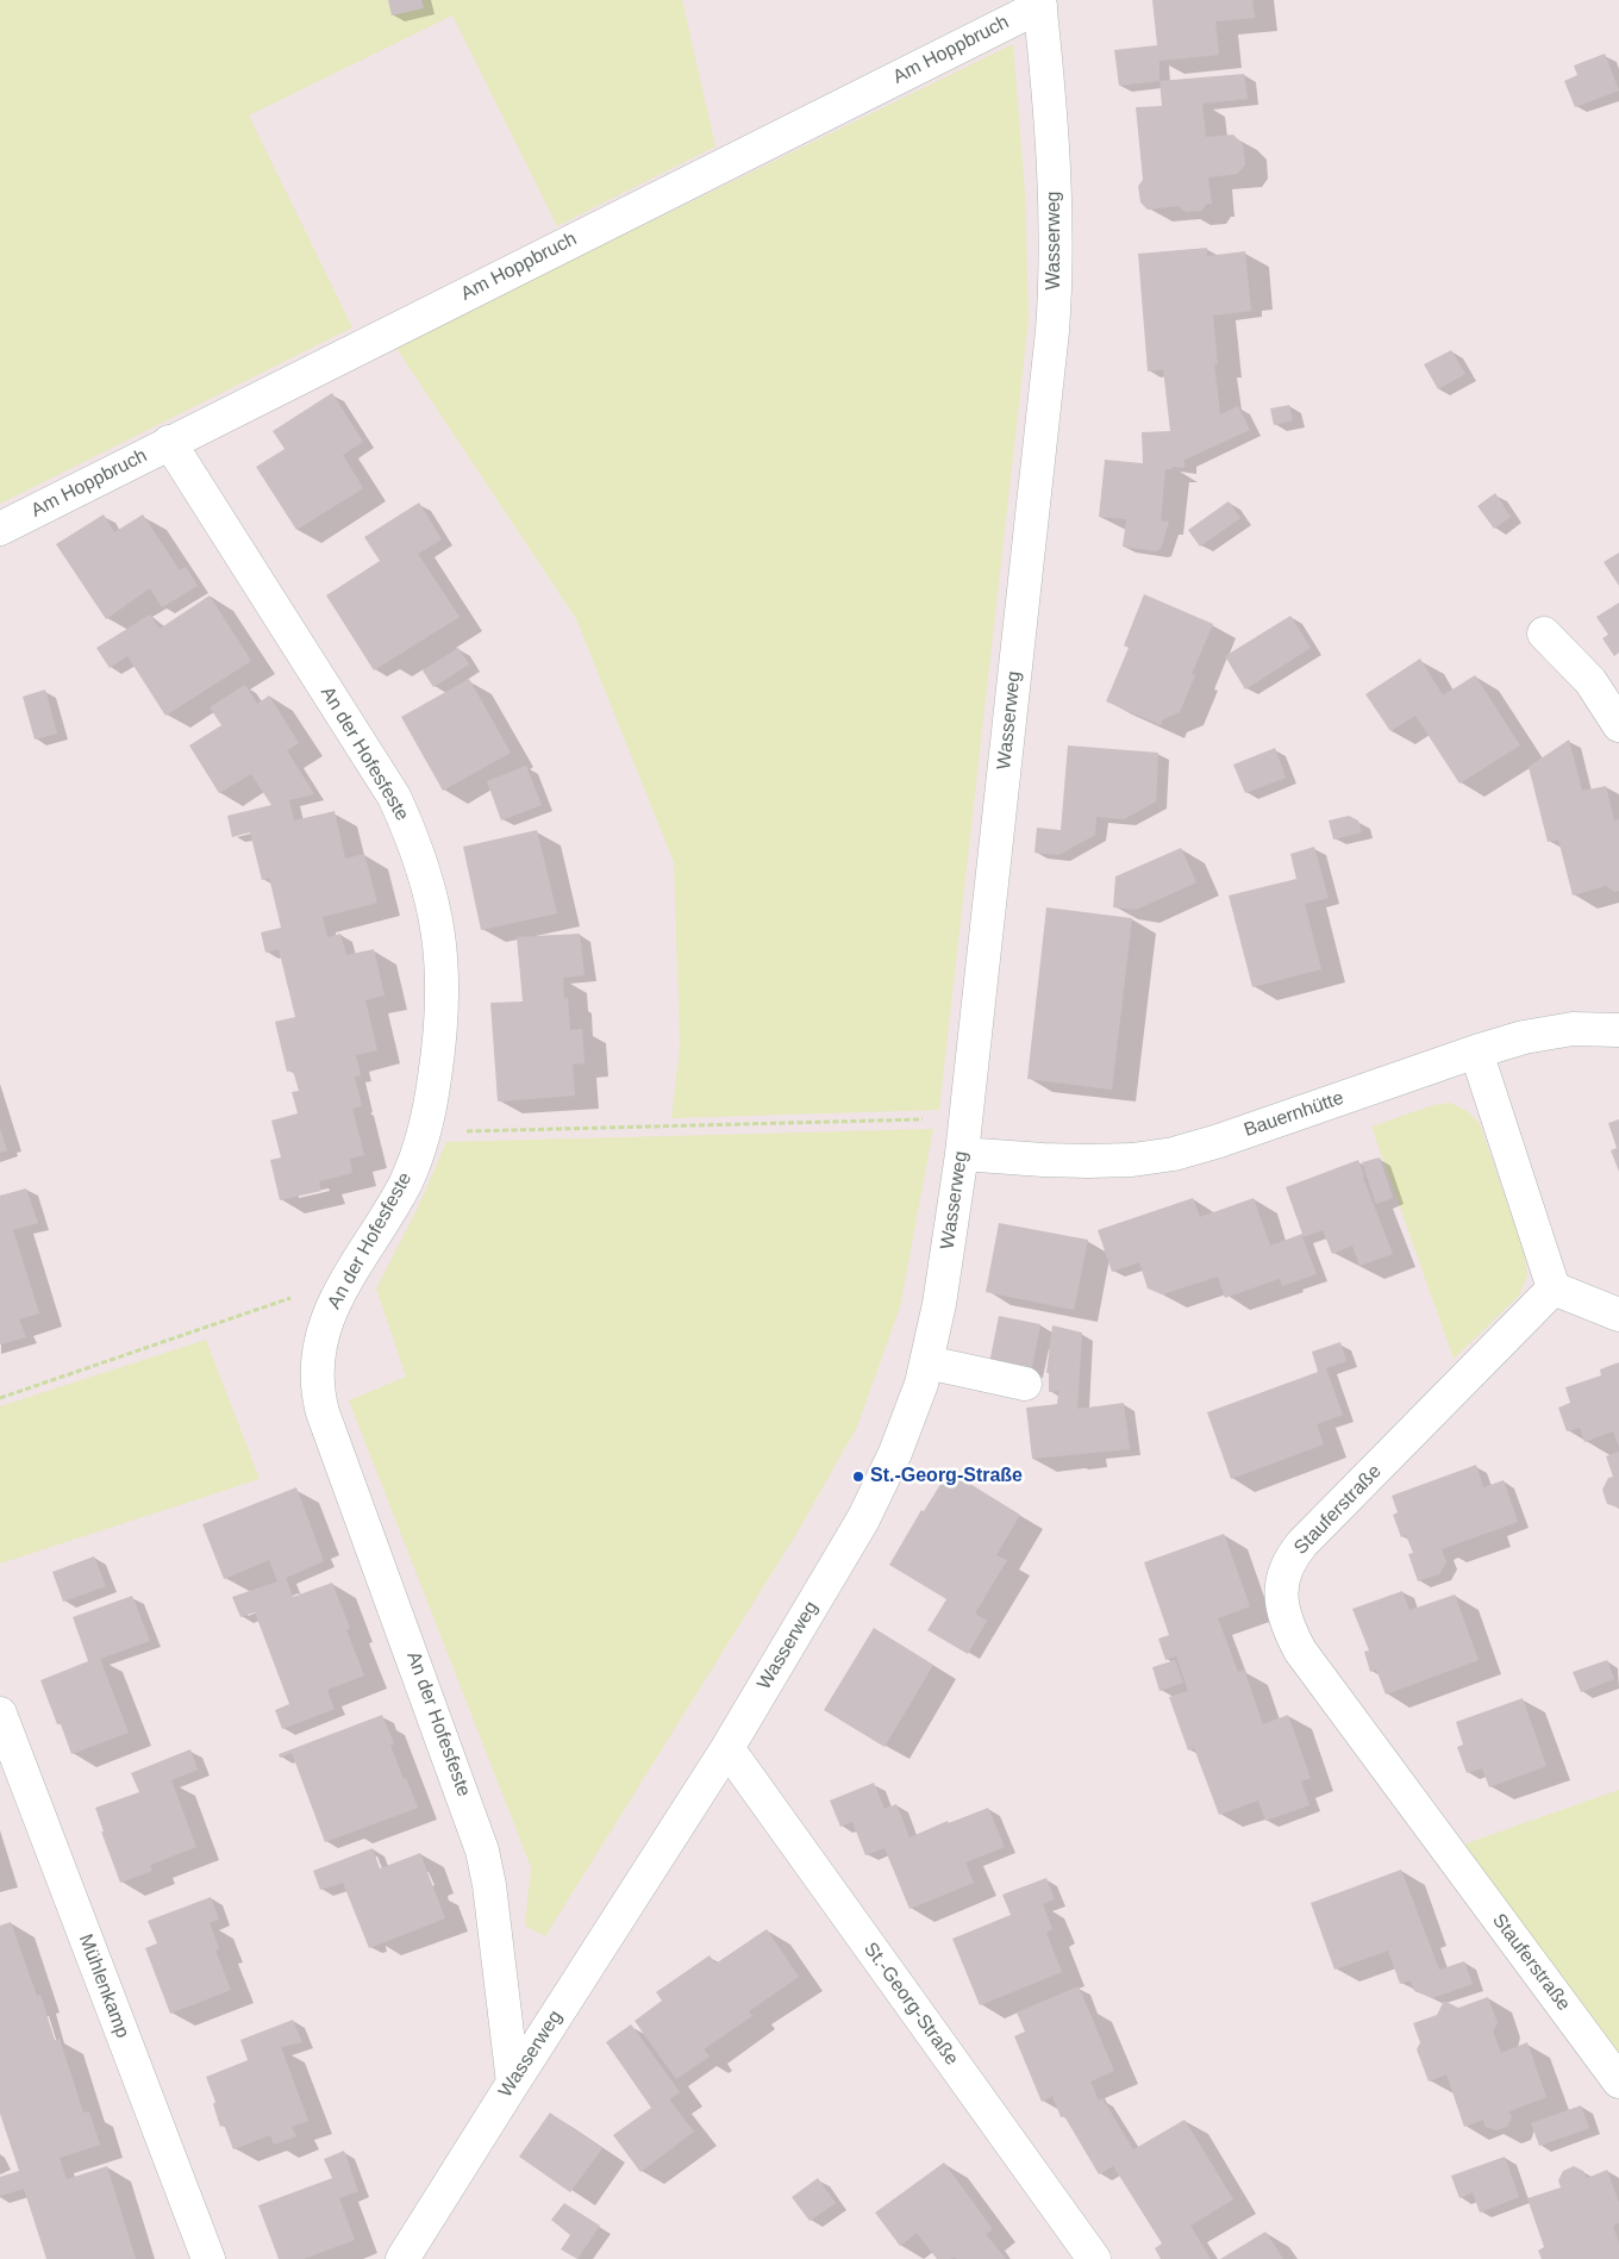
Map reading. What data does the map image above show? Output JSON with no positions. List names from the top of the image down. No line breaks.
{"streets":{"street":["Am Hoppbruch","Wasserweg","An der Hofesfeste","Bauernhütte","Stauferstraße","Mühlenkamp","St.-Georg-Straße"]},"crossings":[["Am Hoppbruch","Wasserweg"],["Am Hoppbruch","An der Hofesfeste"],["Wasserweg","An der Hofesfeste"],["Wasserweg","Bauernhütte"],["Wasserweg","St.-Georg-Straße"]],"places":["St.-Georg-Straße"]}
